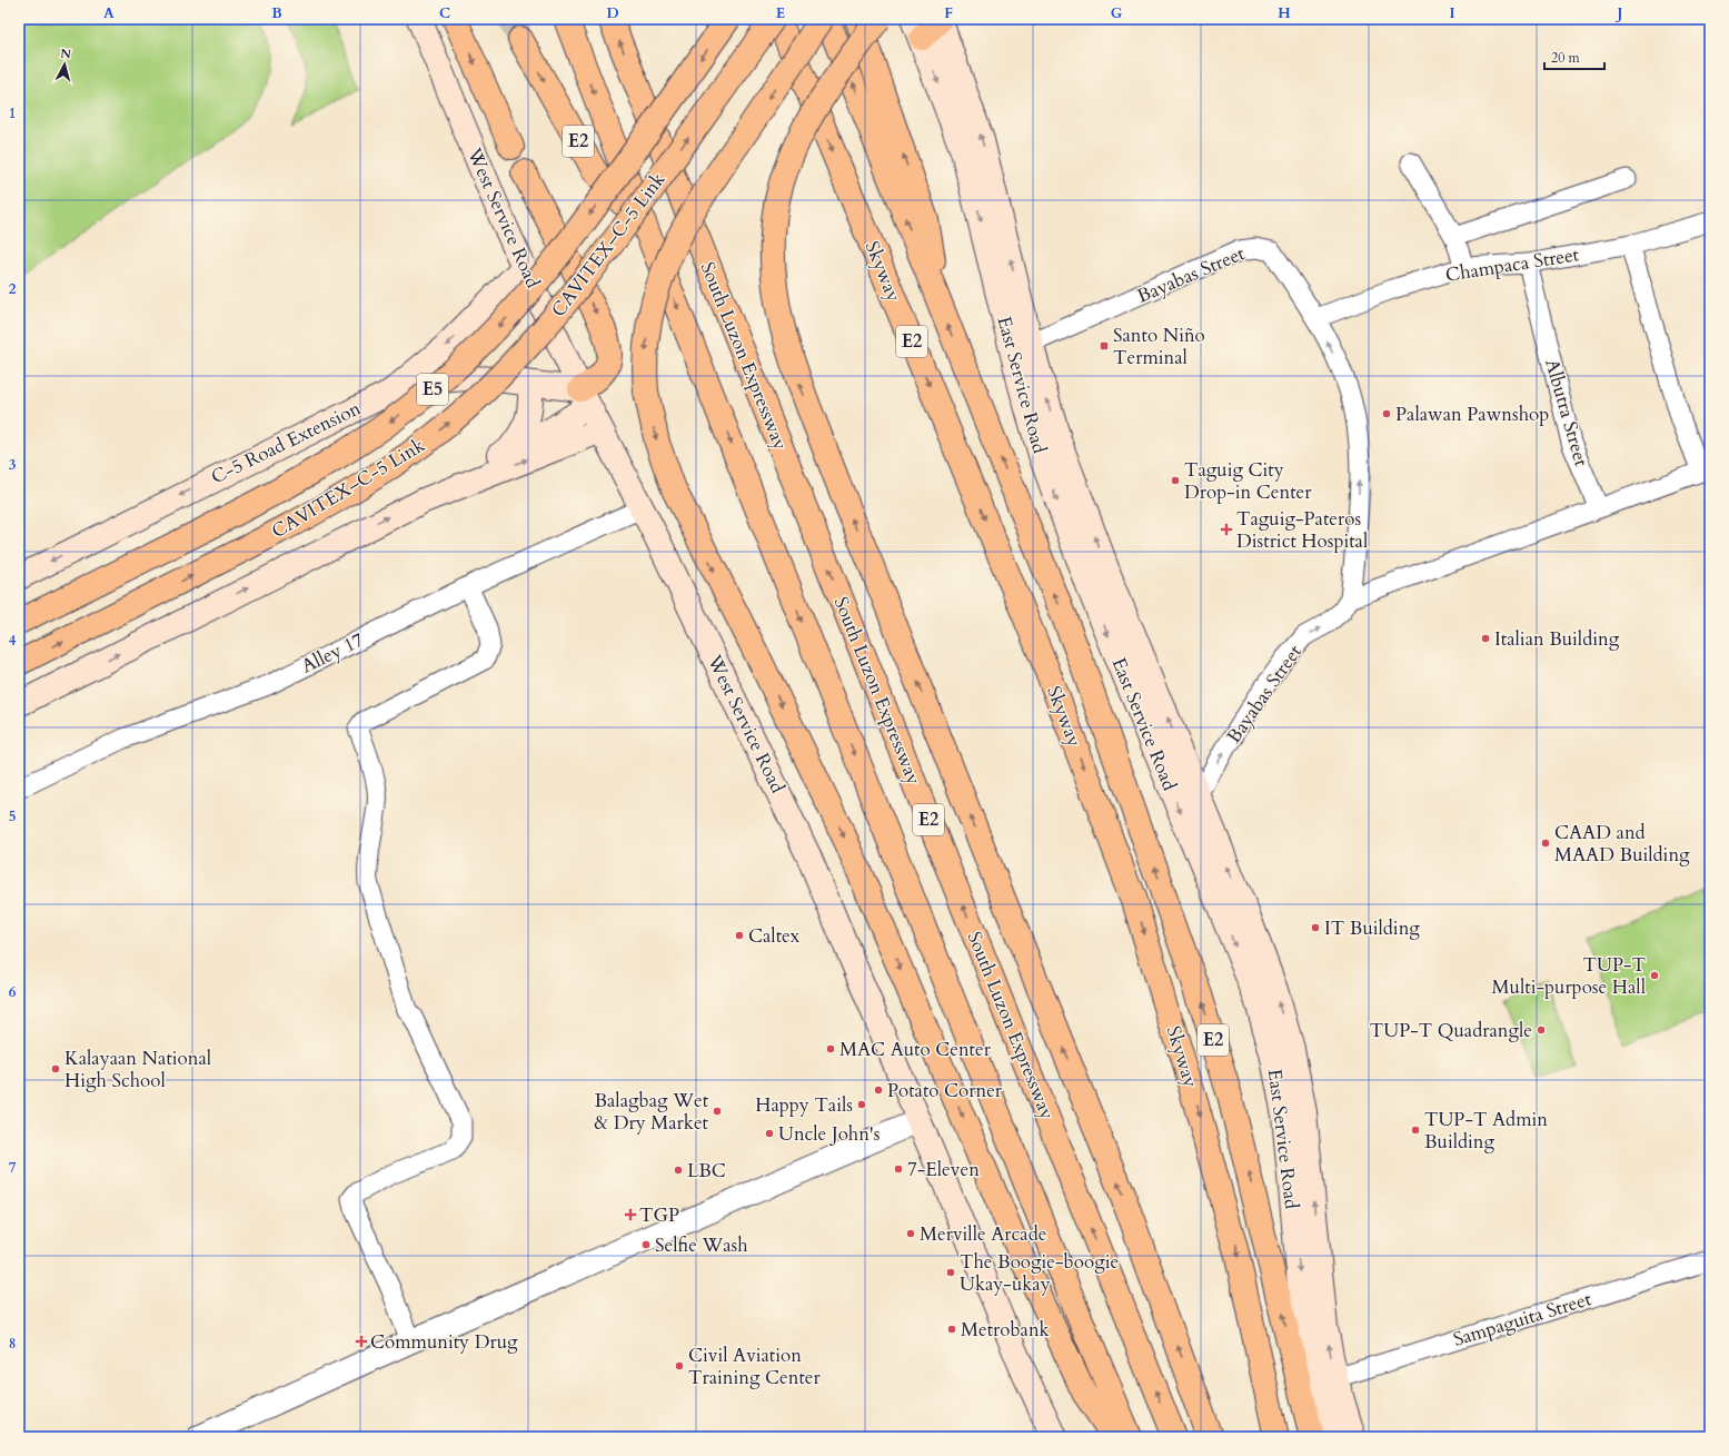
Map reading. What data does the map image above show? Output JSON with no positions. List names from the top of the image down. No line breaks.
{"streets":{"main road":["E2","West Service Road","CAVITEX–C-5 Link","Skyway","South Luzon Expressway","East Service Road","E5","C-5 Road Extension"],"street":["Champaca Street","Bayabas Street","Albutra Street","Alley 17","Sampaguita Street"]},"crossings":[["West Service Road","C-5 Road Extension"],["West Service Road","Alley 17"],["Champaca Street","Bayabas Street"],["Champaca Street","Albutra Street"],["Bayabas Street","East Service Road"],["East Service Road","Sampaguita Street"]],"one_way":["Bayabas Street"],"places":{"transit":["Santo Niño Terminal"],"other":["Palawan Pawnshop","Taguig City Drop-in Center","Italian Building","CAAD and MAAD Building","IT Building","Caltex","TUP-T Multi-purpose Hall","TUP-T Quadrangle","MAC Auto Center","Kalayaan National High School","Potato Corner","Happy Tails","Balagbag Wet & Dry Market","TUP-T Admin Building","Uncle John's","7-Eleven","LBC","Merville Arcade","Selfie Wash","The Boogie-boogie Ukay-ukay","Metrobank","Civil Aviation Training Center"],"health":["Taguig-Pateros District Hospital","TGP","Community Drug"]},"scale_bar":"20 m","north":"top","grid":{"columns":["A","B","C","D","E","F","G","H","I","J"],"rows":["1","2","3","4","5","6","7","8"]}}
